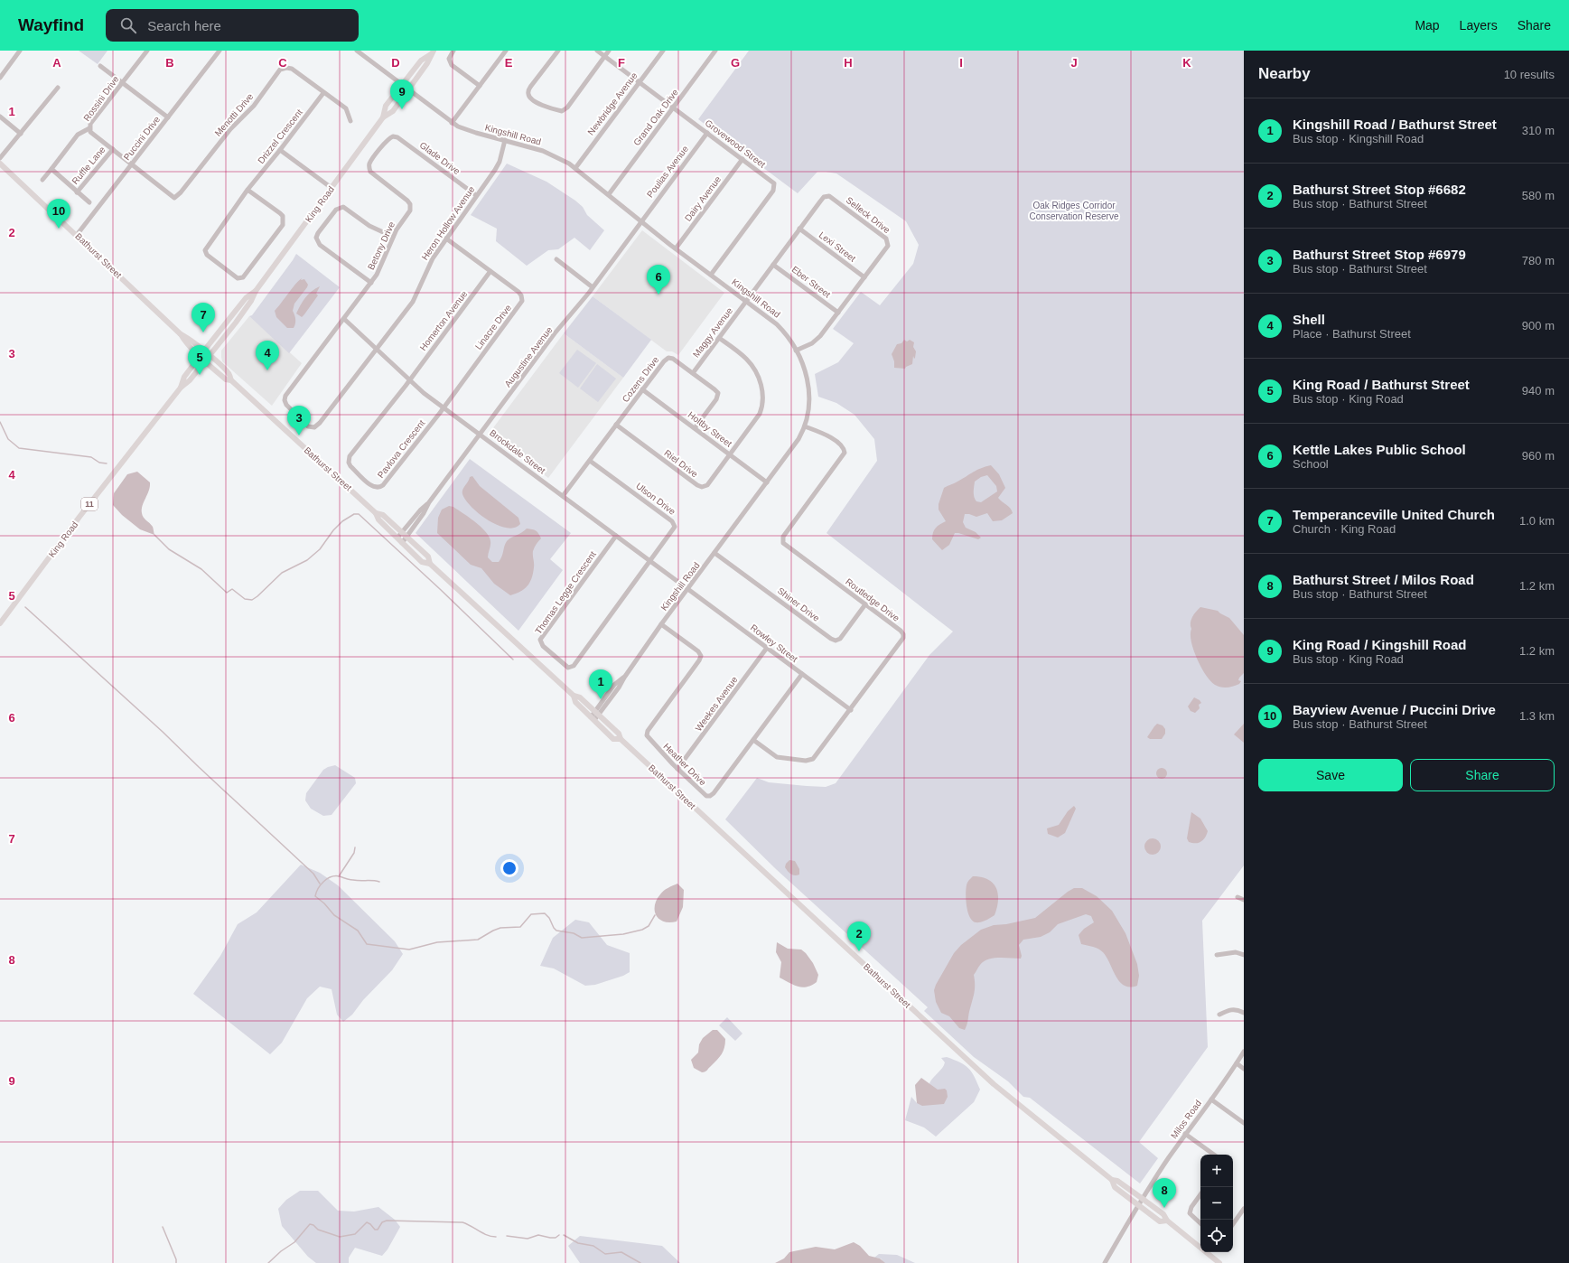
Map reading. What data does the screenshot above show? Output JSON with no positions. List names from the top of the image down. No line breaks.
{"streets":{"main road":["King Road","Bathurst Street","11"],"street":["Rossini Drive","Newbridge Avenue","Menotti Drive","Grand Oak Drive","Kingshill Road","Drizzel Crescent","Puccini Drive","Grovewood Street","Glade Drive","Ruffle Lane","Poulias Avenue","Dairy Avenue","Selleck Drive","Heron Hollow Avenue","Betony Drive","Lexi Street","Eber Street","Homerton Avenue","Linacre Drive","Maggy Avenue","Augustine Avenue","Cozens Drive","Holtby Street","Pavlova Crescent","Brockdale Street","Riel Drive","Ulson Drive","Thomas Legge Crescent","Routledge Drive","Shiner Drive","Rowley Street","Weekes Avenue","Heather Drive","Milos Road"]},"crossings":[["Rossini Drive","Menotti Drive"],["Rossini Drive","Puccini Drive"],["Rossini Drive","Ruffle Lane"],["Newbridge Avenue","Kingshill Road"],["Newbridge Avenue","Grovewood Street"],["Menotti Drive","Drizzel Crescent"],["Menotti Drive","Puccini Drive"],["Grand Oak Drive","Kingshill Road"],["Grand Oak Drive","Grovewood Street"],["Kingshill Road","Grovewood Street"],["Kingshill Road","Poulias Avenue"],["Kingshill Road","Dairy Avenue"],["Kingshill Road","King Road"],["Kingshill Road","Selleck Drive"],["Kingshill Road","Heron Hollow Avenue"],["Kingshill Road","Bathurst Street"],["Kingshill Road","Maggy Avenue"],["Kingshill Road","Augustine Avenue"],["Kingshill Road","Holtby Street"],["Kingshill Road","Brockdale Street"],["Kingshill Road","Routledge Drive"],["Kingshill Road","Shiner Drive"],["Kingshill Road","Rowley Street"],["Kingshill Road","Heather Drive"],["Puccini Drive","Bathurst Street"],["Grovewood Street","Poulias Avenue"],["Grovewood Street","Dairy Avenue"],["Glade Drive","Heron Hollow Avenue"],["Glade Drive","Betony Drive"],["Poulias Avenue","Augustine Avenue"],["King Road","Bathurst Street"],["Selleck Drive","Lexi Street"],["Selleck Drive","Eber Street"],["Selleck Drive","Maggy Avenue"],["Heron Hollow Avenue","Betony Drive"],["Heron Hollow Avenue","Linacre Drive"],["Heron Hollow Avenue","Brockdale Street"],["Betony Drive","Brockdale Street"],["Bathurst Street","Augustine Avenue"],["Bathurst Street","Milos Road"],["Homerton Avenue","Linacre Drive"],["Homerton Avenue","Pavlova Crescent"],["Homerton Avenue","Brockdale Street"],["Linacre Drive","Pavlova Crescent"],["Linacre Drive","Brockdale Street"],["Maggy Avenue","Cozens Drive"],["Augustine Avenue","Brockdale Street"],["Cozens Drive","Holtby Street"],["Cozens Drive","Brockdale Street"],["Cozens Drive","Riel Drive"],["Cozens Drive","Ulson Drive"],["Holtby Street","Riel Drive"],["Pavlova Crescent","Brockdale Street"],["Brockdale Street","Ulson Drive"],["Brockdale Street","Thomas Legge Crescent"],["Brockdale Street","Rowley Street"],["Ulson Drive","Thomas Legge Crescent"],["Routledge Drive","Shiner Drive"],["Routledge Drive","Rowley Street"],["Routledge Drive","Heather Drive"],["Rowley Street","Weekes Avenue"],["Rowley Street","Heather Drive"],["Weekes Avenue","Heather Drive"]],"parks":["Oak Ridges Corridor Conservation Reserve"],"page":{"header":"Wayfind","search":"Search here","nav":["Map","Layers","Share"],"heading":["Nearby","10 results"],"pins":["9","10","6","7","4","5","3","1","2","8"],"list":[{"mark":"1","name":"Kingshill Road / Bathurst Street","note":"Bus stop · Kingshill Road","value":"310 m"},{"mark":"2","name":"Bathurst Street Stop #6682","note":"Bus stop · Bathurst Street","value":"580 m"},{"mark":"3","name":"Bathurst Street Stop #6979","note":"Bus stop · Bathurst Street","value":"780 m"},{"mark":"4","name":"Shell","note":"Place · Bathurst Street","value":"900 m"},{"mark":"5","name":"King Road / Bathurst Street","note":"Bus stop · King Road","value":"940 m"},{"mark":"6","name":"Kettle Lakes Public School","note":"School","value":"960 m"},{"mark":"7","name":"Temperanceville United Church","note":"Church · King Road","value":"1.0 km"},{"mark":"8","name":"Bathurst Street / Milos Road","note":"Bus stop · Bathurst Street","value":"1.2 km"},{"mark":"9","name":"King Road / Kingshill Road","note":"Bus stop · King Road","value":"1.2 km"},{"mark":"10","name":"Bayview Avenue / Puccini Drive","note":"Bus stop · Bathurst Street","value":"1.3 km"}],"buttons":["Save","Share"],"map_buttons":["+","−"]},"grid":{"columns":["A","B","C","D","E","F","G","H","I","J","K"],"rows":["1","2","3","4","5","6","7","8","9"]}}
